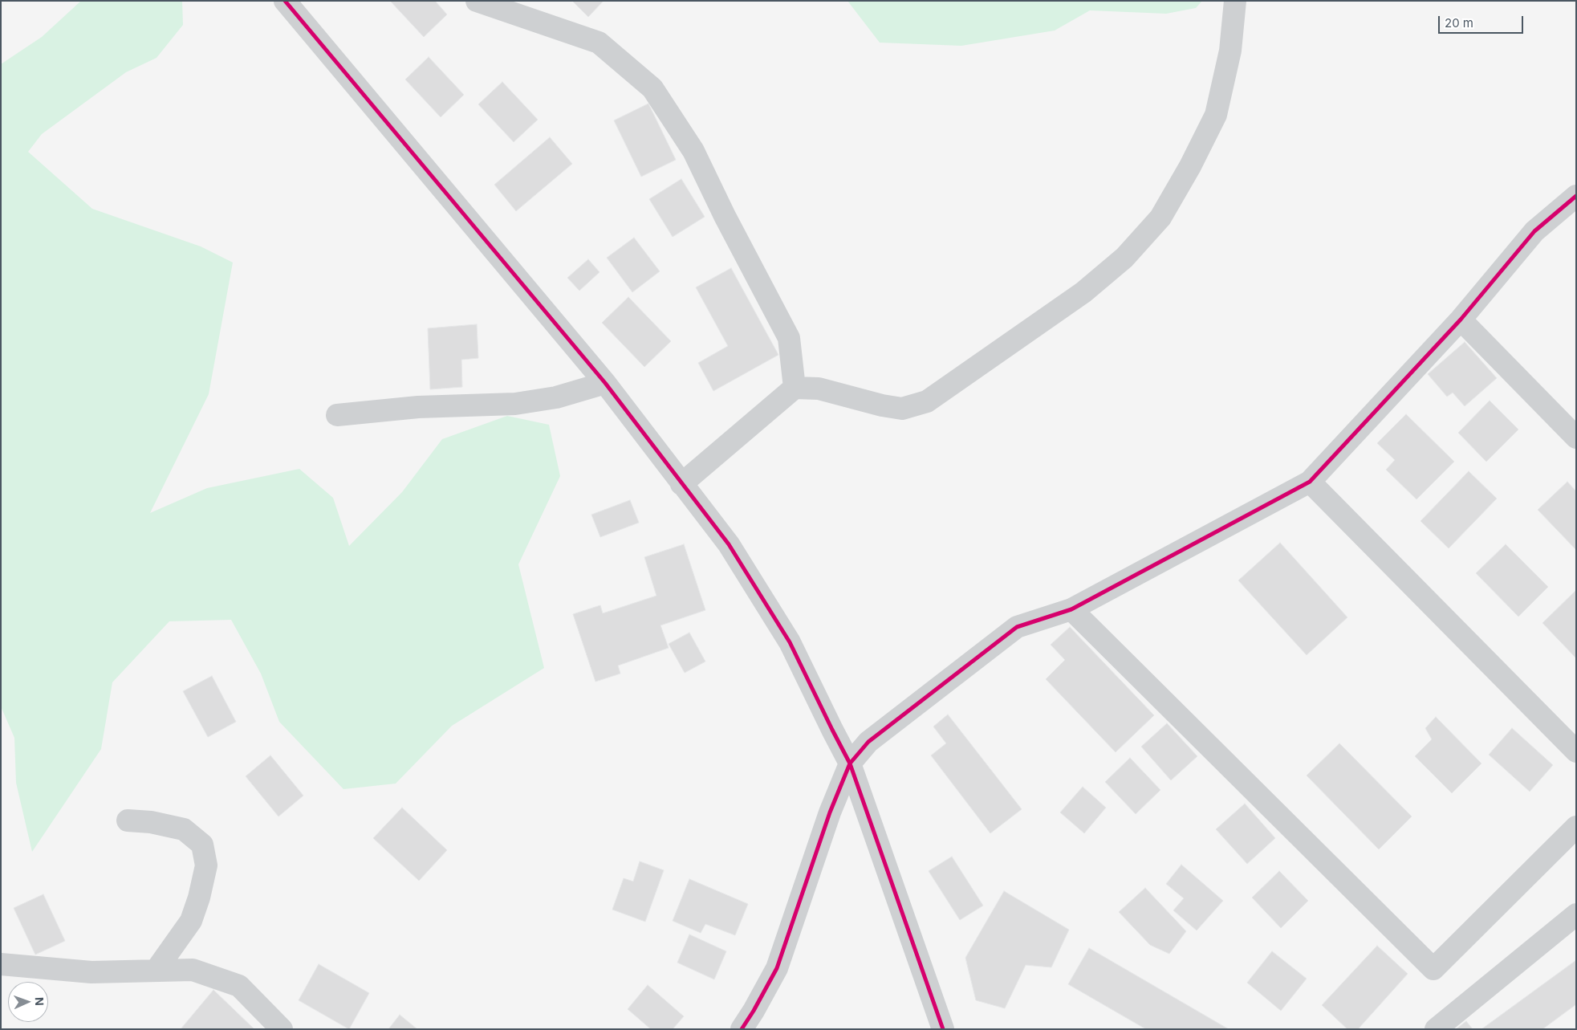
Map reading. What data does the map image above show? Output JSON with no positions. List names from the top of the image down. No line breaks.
{"scale_bar":"20 m","north":"right"}
